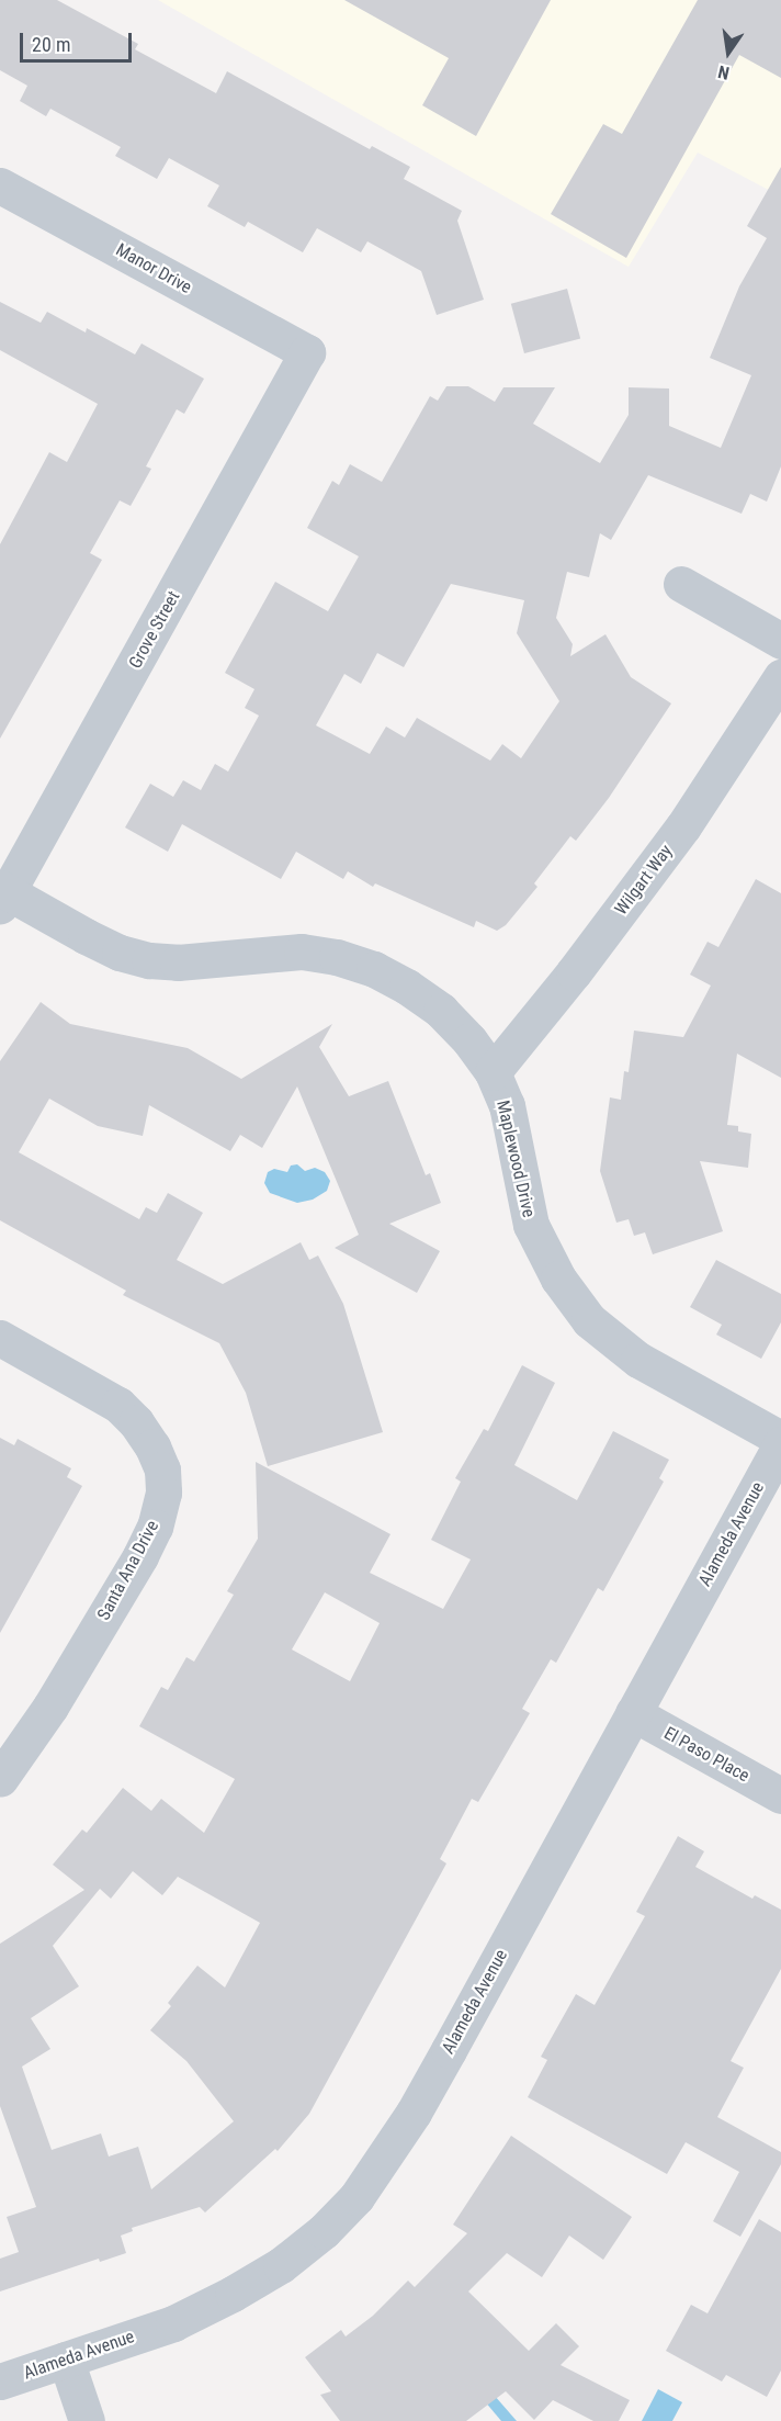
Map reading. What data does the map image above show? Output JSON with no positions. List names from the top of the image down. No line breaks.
{"streets":{"street":["Manor Drive","Grove Street","Wilgart Way","Maplewood Drive","Alameda Avenue","Santa Ana Drive","El Paso Place"]},"crossings":[["Manor Drive","Grove Street"],["Grove Street","Maplewood Drive"],["Wilgart Way","Maplewood Drive"],["Alameda Avenue","El Paso Place"]],"scale_bar":"20 m","north":"bottom"}
